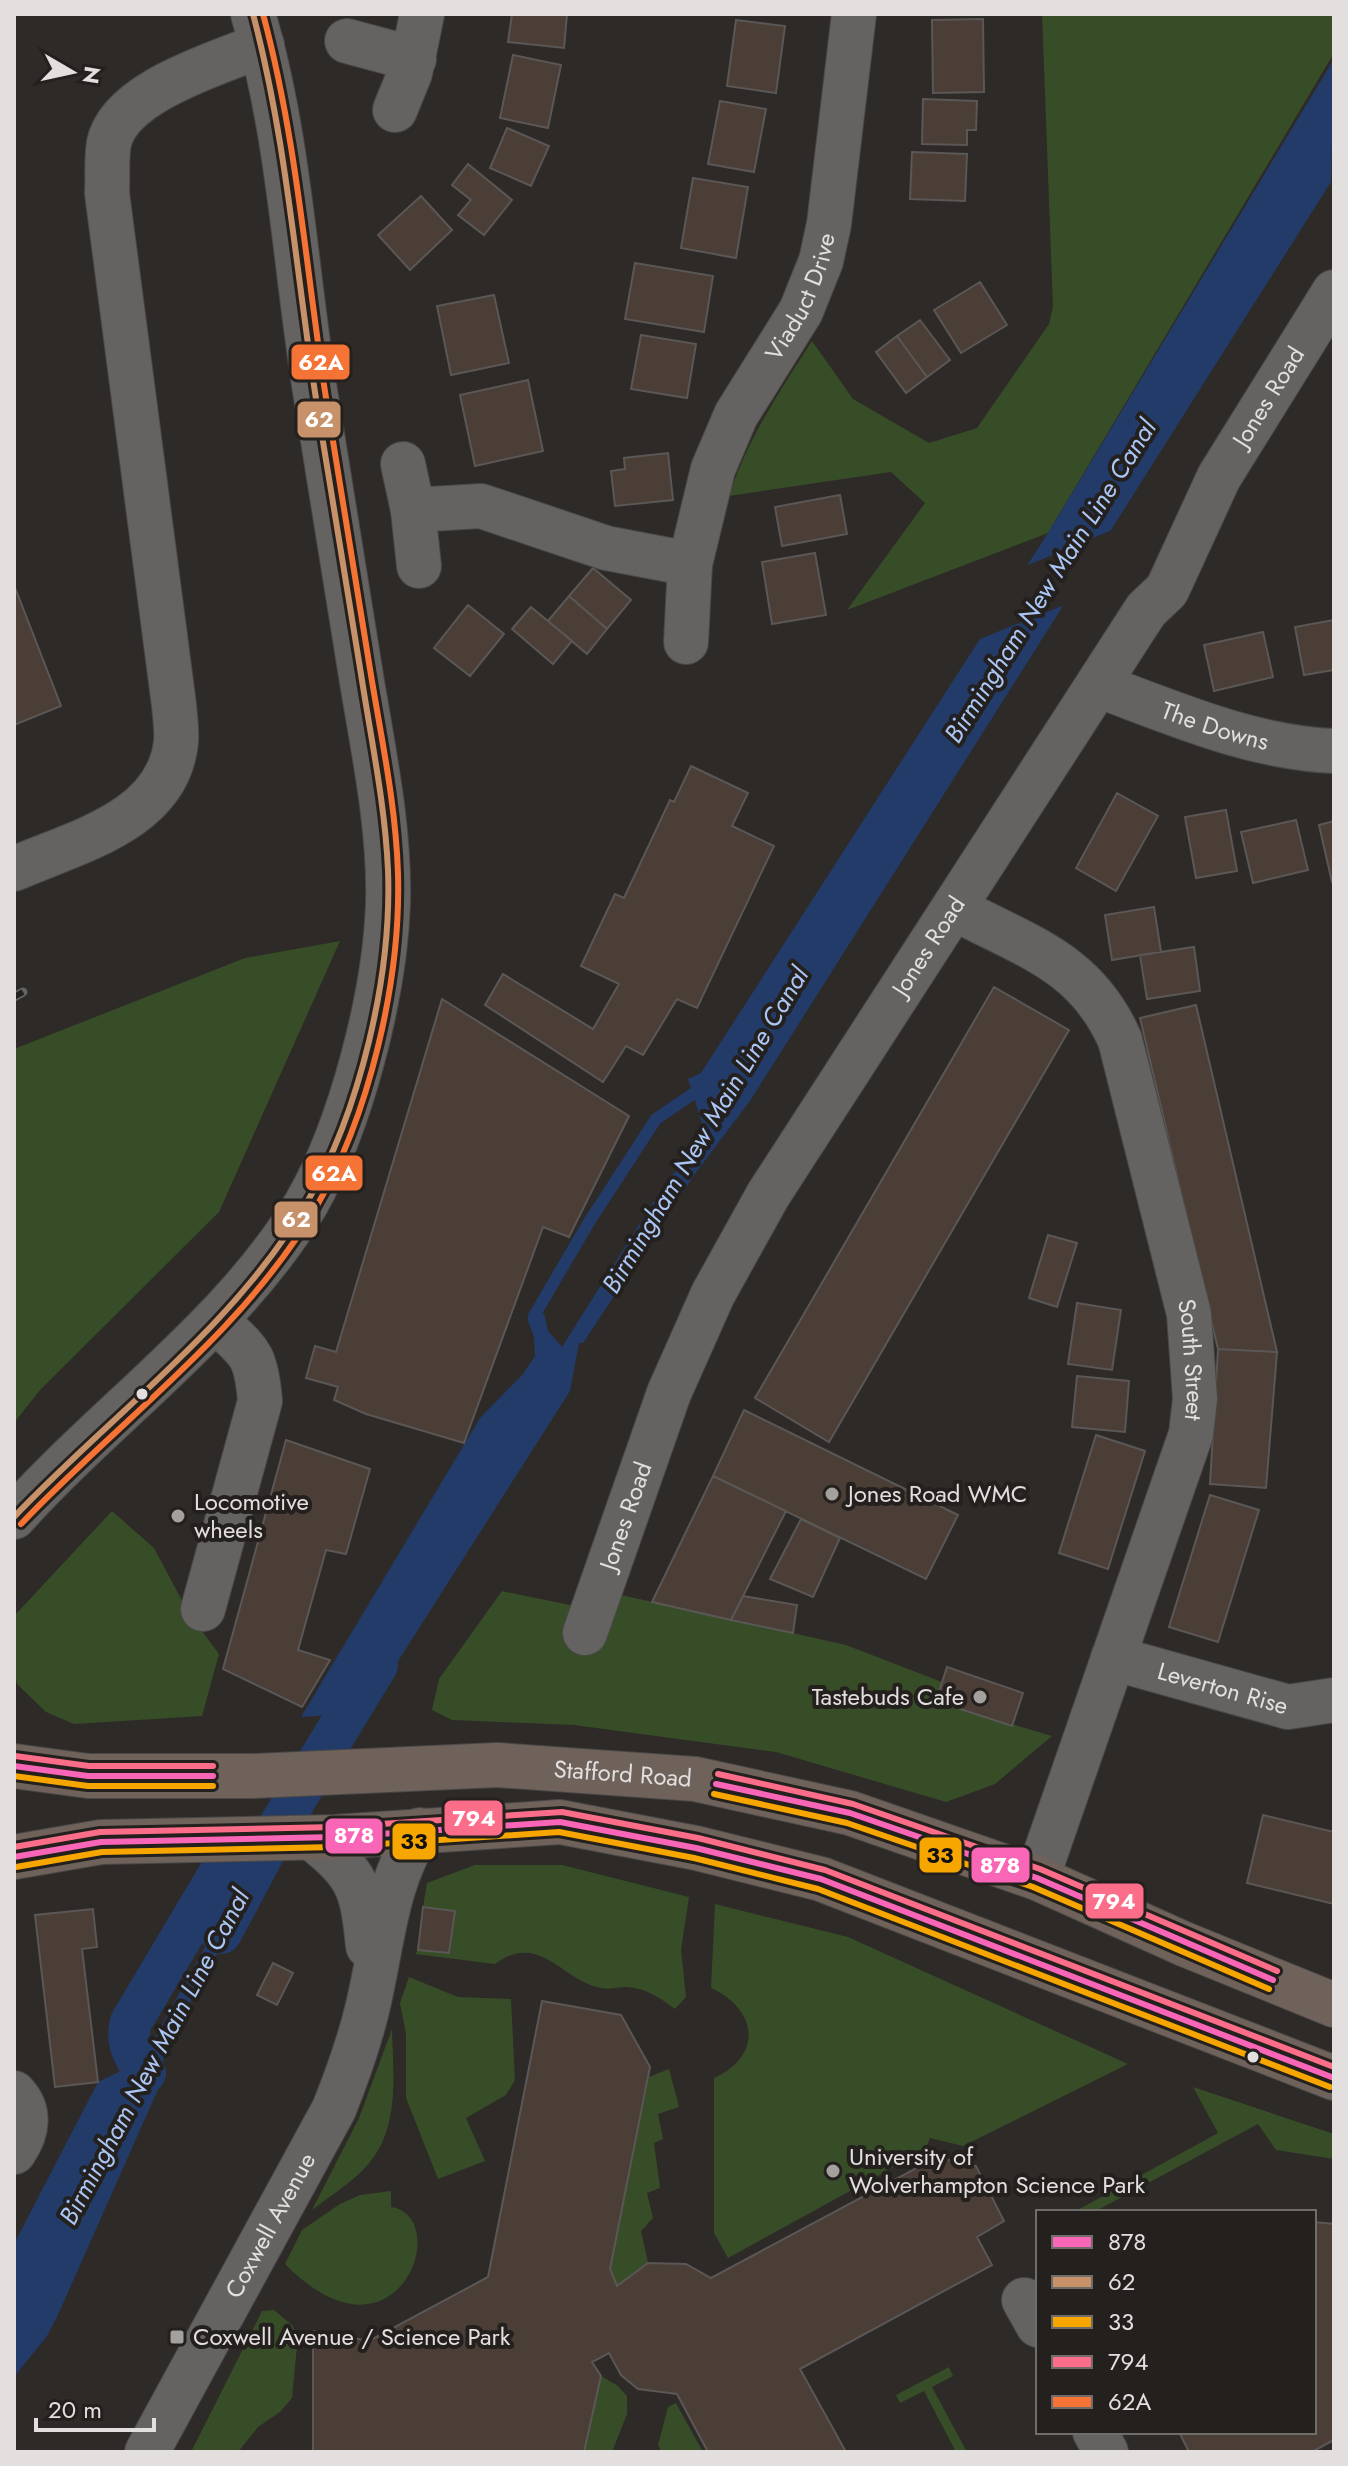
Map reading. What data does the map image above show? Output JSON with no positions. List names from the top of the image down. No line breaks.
{"streets":{"highway":["Stafford Road"],"street":["Viaduct Drive","Jones Road","The Downs","South Street","Leverton Rise","Coxwell Avenue"]},"crossings":[["Jones Road","The Downs"],["Jones Road","South Street"],["South Street","Leverton Rise"],["South Street","Stafford Road"]],"water":["Birmingham New Main Line Canal"],"places":{"other":["Jones Road WMC","Locomotive wheels","Tastebuds Cafe","University of Wolverhampton Science Park"],"transit":["Coxwell Avenue / Science Park"]},"lines":["transit line 62","transit line 62A","transit line 794","transit line 878","transit line 33"],"legend":["878","62","33","794","62A"],"scale_bar":"20 m","north":"right"}
